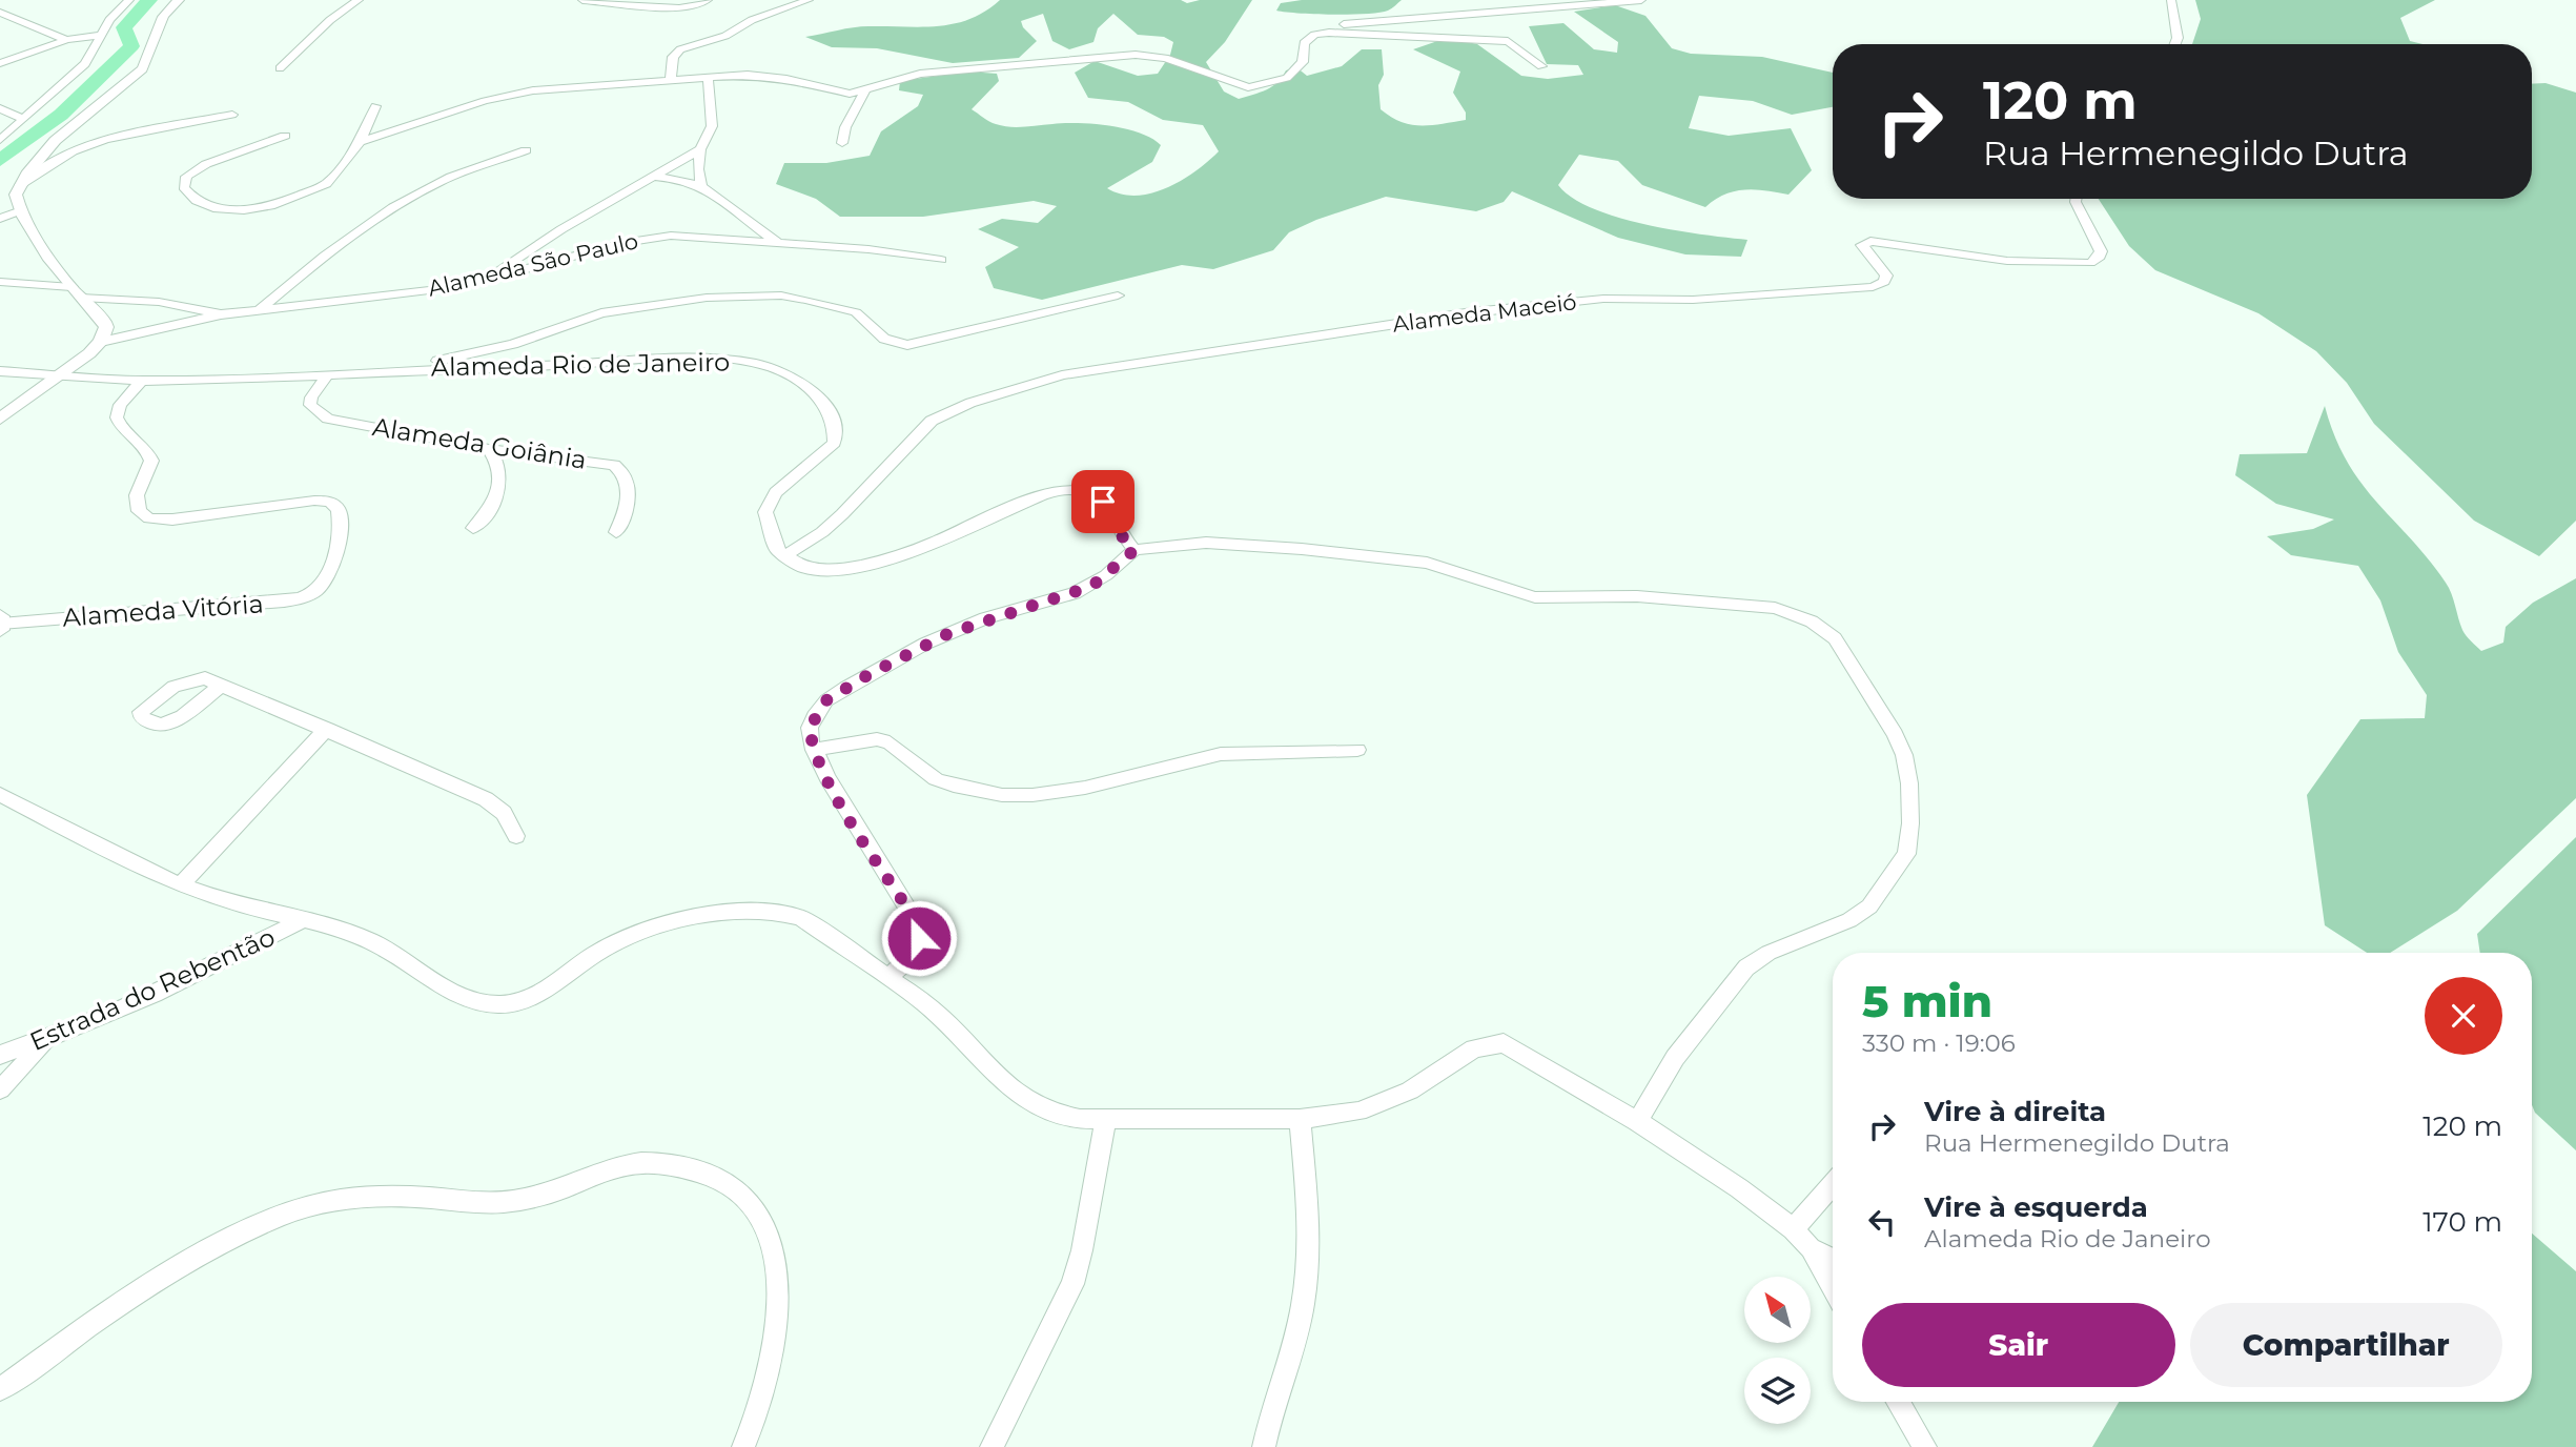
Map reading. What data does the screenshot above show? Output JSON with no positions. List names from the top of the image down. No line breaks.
{"streets":{"street":["Alameda São Paulo","Alameda Maceió","Alameda Rio de Janeiro","Alameda Goiânia","Alameda Vitória","Estrada do Rebentão"]},"crossings":[["Alameda Maceió","Alameda Rio de Janeiro"],["Alameda Rio de Janeiro","Alameda Goiânia"],["Alameda Rio de Janeiro","Alameda Vitória"]],"north":"top left","page":{"turn":["120 m","Rua Hermenegildo Dutra"],"heading":["5 min","330 m · 19:06"],"list":[{"name":"Vire à direita","note":"Rua Hermenegildo Dutra","value":"120 m"},{"name":"Vire à esquerda","note":"Alameda Rio de Janeiro","value":"170 m"}],"buttons":["Sair","Compartilhar"]}}
